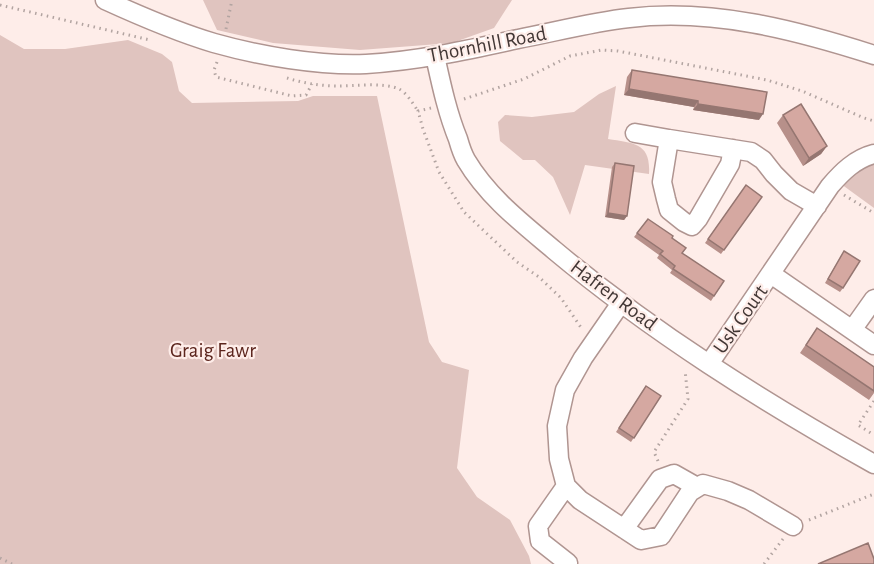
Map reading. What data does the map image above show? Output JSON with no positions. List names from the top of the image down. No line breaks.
{"streets":{"street":["Thornhill Road","Hafren Road","Usk Court"]},"crossings":[["Thornhill Road","Hafren Road"],["Hafren Road","Usk Court"]],"parks":["Graig Fawr"]}
